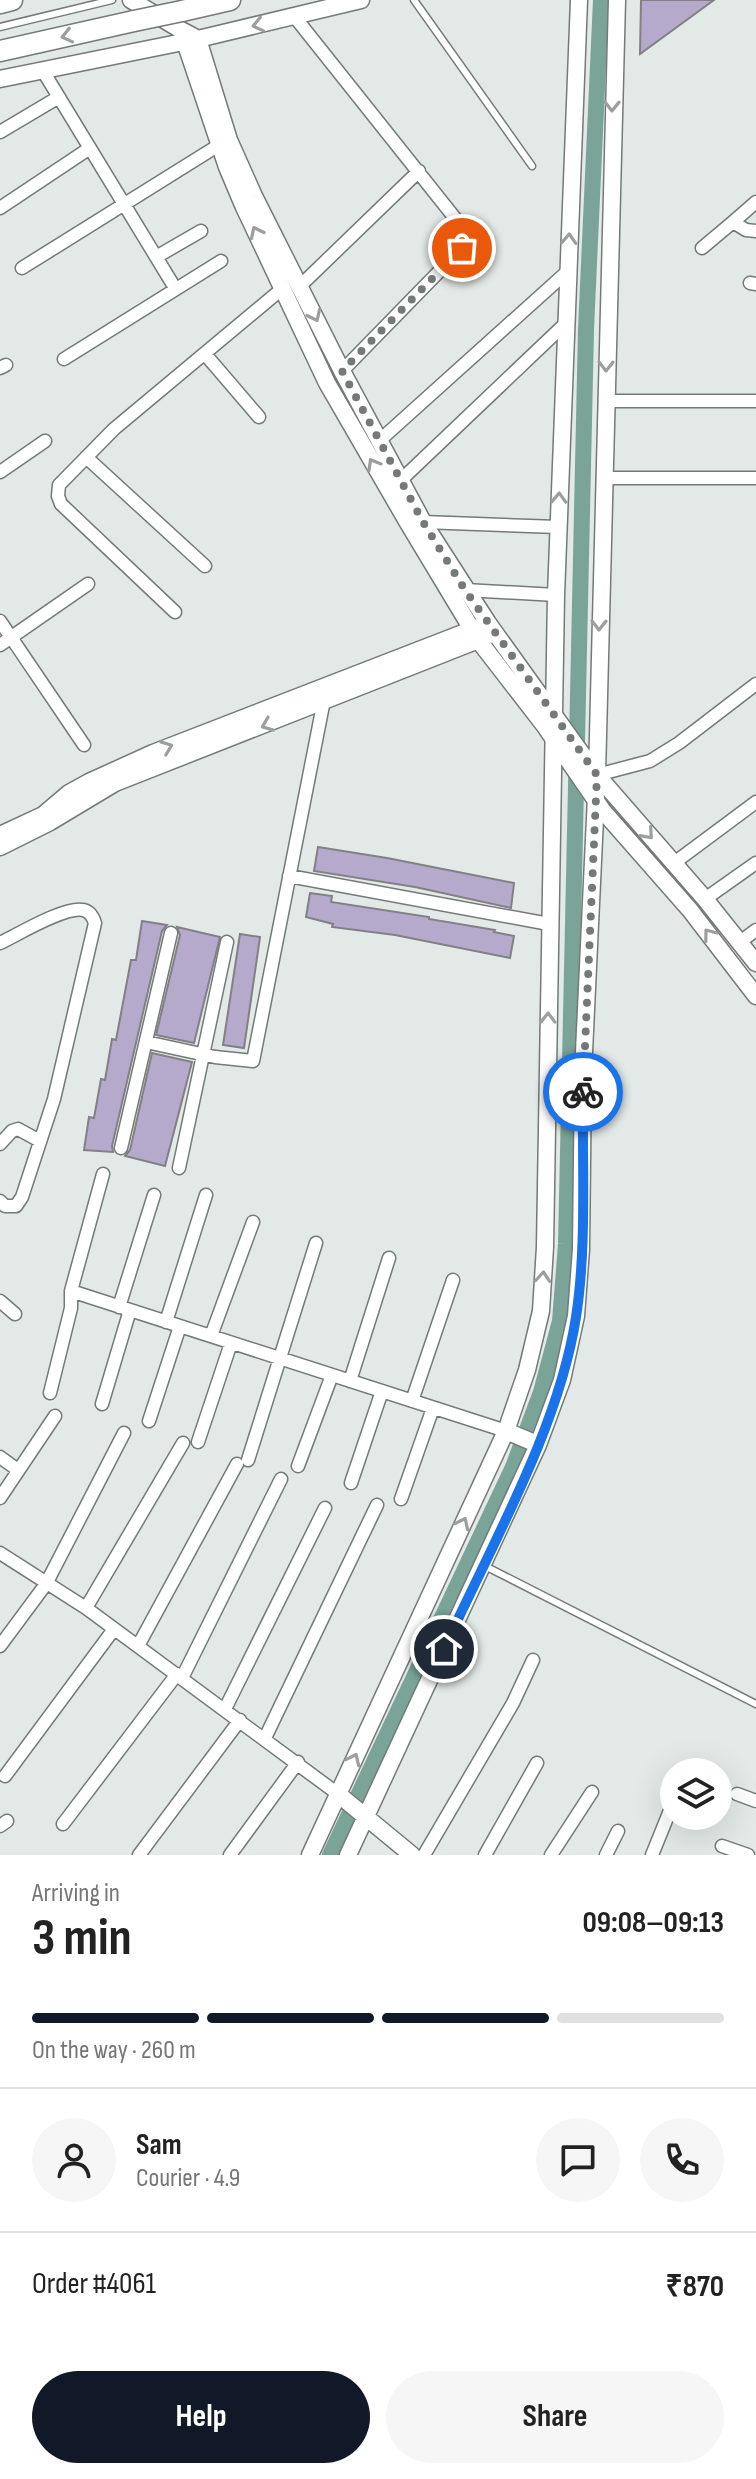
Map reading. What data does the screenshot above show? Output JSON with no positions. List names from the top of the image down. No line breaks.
{"page":{"heading":["3 min","Arriving in","09:08–09:13"],"panel":["Sam","Courier · 4.9","Order #4061","₹870"],"bar":"On the way · 260 m","buttons":["Help","Share"]}}
